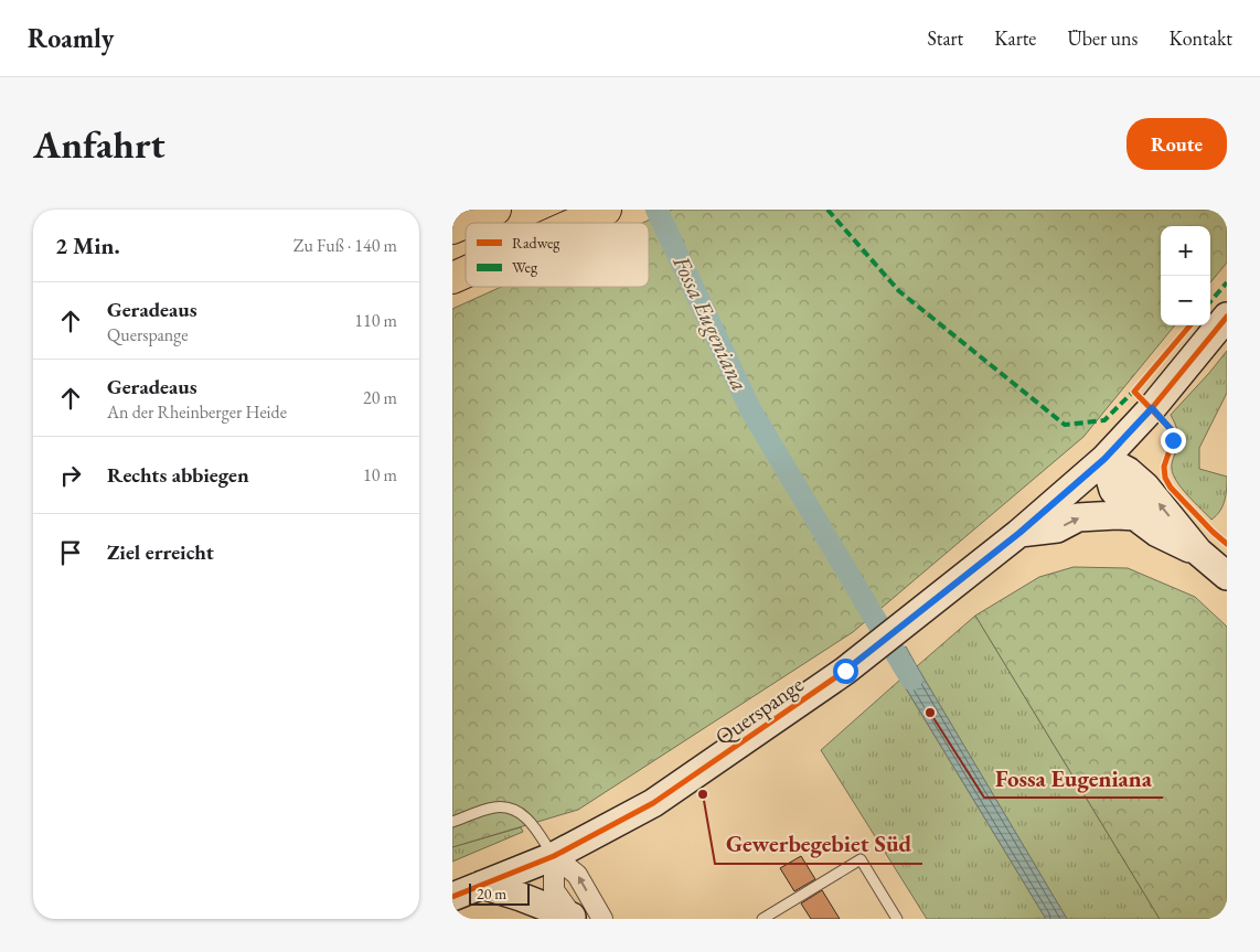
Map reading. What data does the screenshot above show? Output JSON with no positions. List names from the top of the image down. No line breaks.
{"streets":{"street":["Querspange"]},"water":["Fossa Eugeniana"],"places":["Fossa Eugeniana","Gewerbegebiet Süd"],"legend":["Radweg","Weg"],"scale_bar":"20 m","page":{"header":"Roamly","nav":["Start","Karte","Über uns","Kontakt"],"buttons":"Route","title":"Anfahrt","heading":["2 Min.","Zu Fuß · 140 m"],"map_buttons":["+","−"],"list":[["Geradeaus","Querspange","110 m"],["Geradeaus","An der Rheinberger Heide","20 m"],["Rechts abbiegen","10 m"],"Ziel erreicht"],"scale":"20 m"}}
